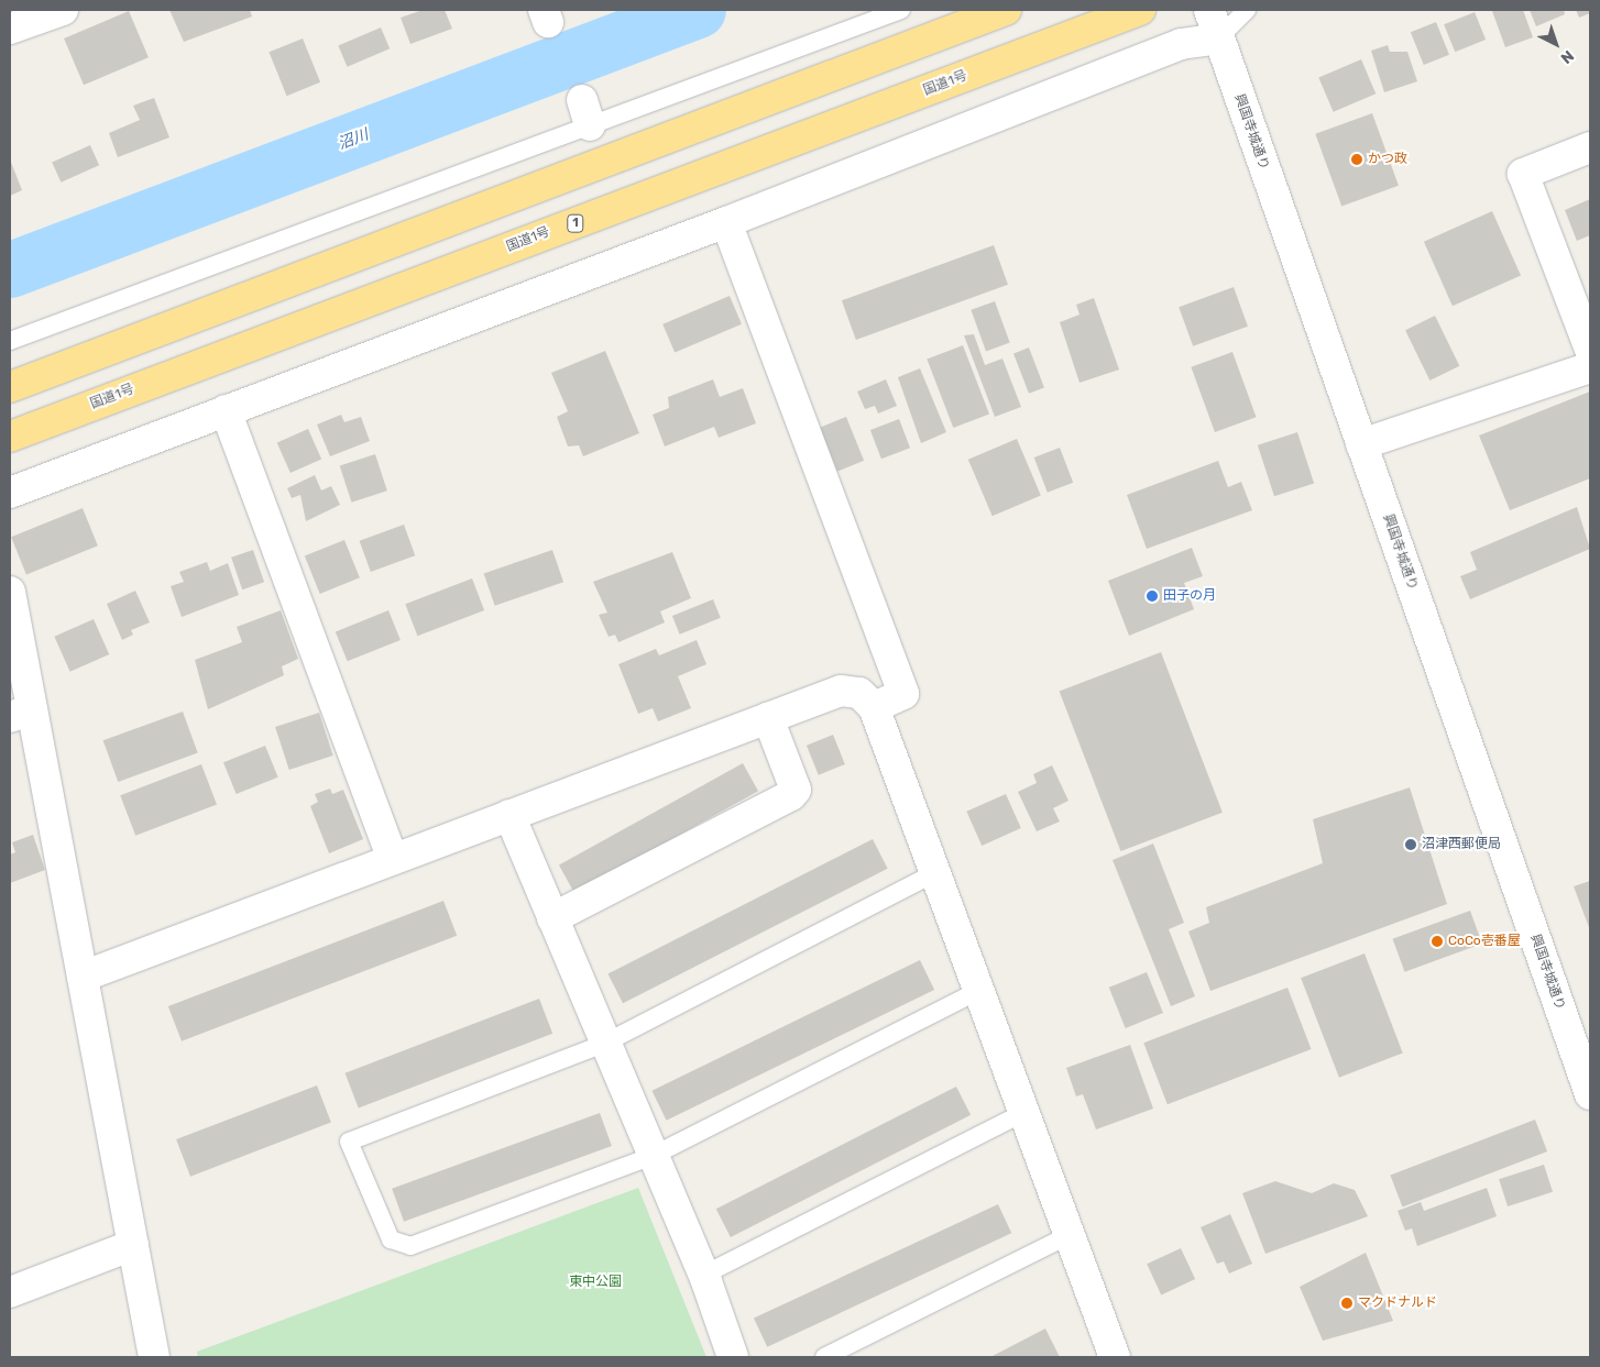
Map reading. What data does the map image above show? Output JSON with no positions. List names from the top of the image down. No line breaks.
{"streets":{"highway":["国道1号","1"],"street":["興国寺城通り"]},"water":["沼川"],"parks":["東中公園"],"places":["かつ政","田子の月","沼津西郵便局","CoCo壱番屋","マクドナルド"],"north":"bottom right"}
